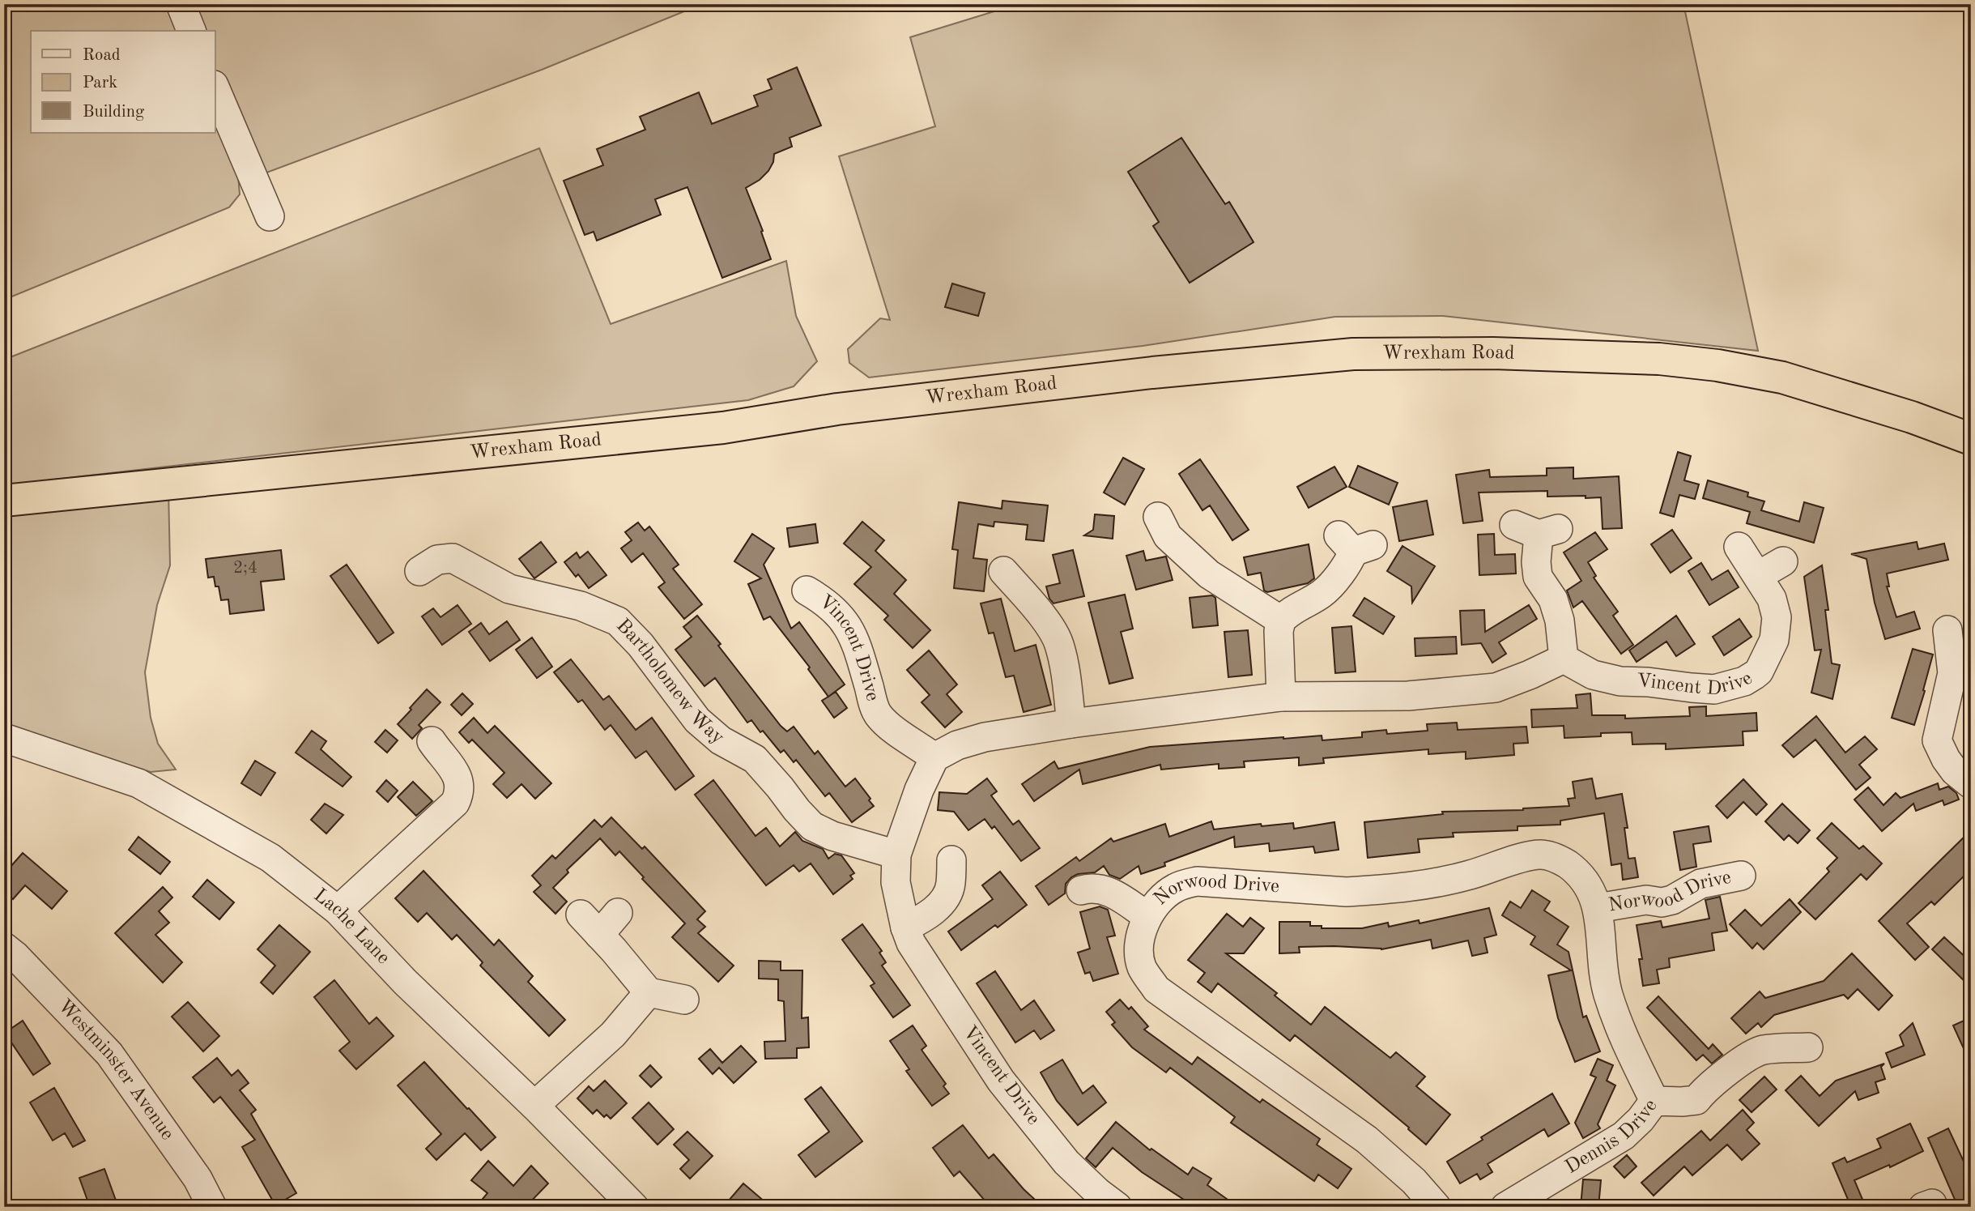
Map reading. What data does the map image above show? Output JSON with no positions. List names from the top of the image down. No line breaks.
{"streets":{"highway":["Wrexham Road"],"street":["Vincent Drive","Bartholomew Way","Norwood Drive","Lache Lane","Westminster Avenue","Dennis Drive"]},"crossings":[["Vincent Drive","Bartholomew Way"],["Norwood Drive","Dennis Drive"]],"house_numbers":["2;4"],"legend":["Road","Park","Building"]}
